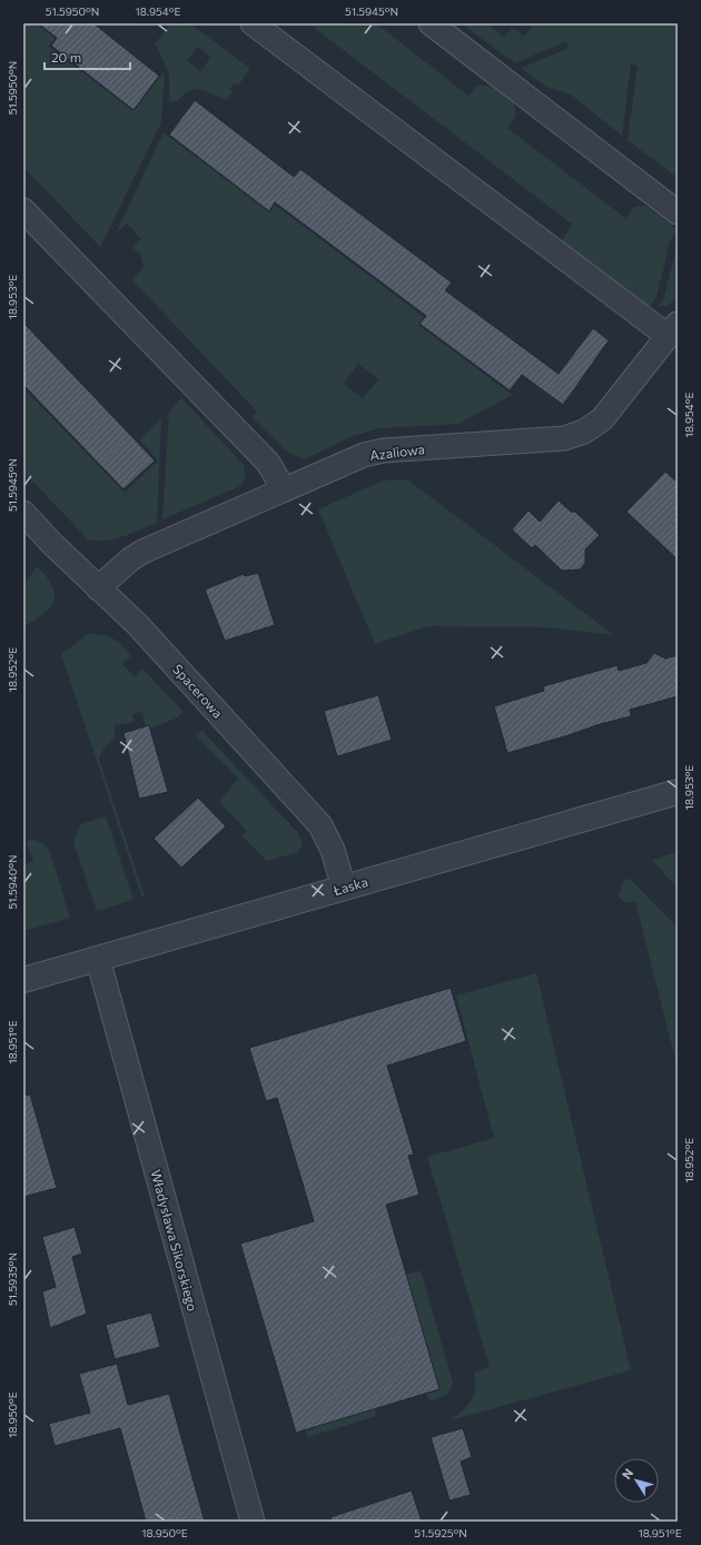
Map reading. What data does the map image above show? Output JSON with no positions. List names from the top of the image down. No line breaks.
{"streets":{"street":["Azaliowa","Spacerowa","Łaska","Władysława Sikorskiego"]},"crossings":[["Azaliowa","Spacerowa"],["Spacerowa","Łaska"],["Łaska","Władysława Sikorskiego"]],"scale_bar":"20 m","north":"top left","coordinates":["51.5950°N","18.954°E","51.5945°N","18.953°E","18.952°E","51.5940°N","18.951°E","51.5935°N","18.950°E","51.5925°N"]}
